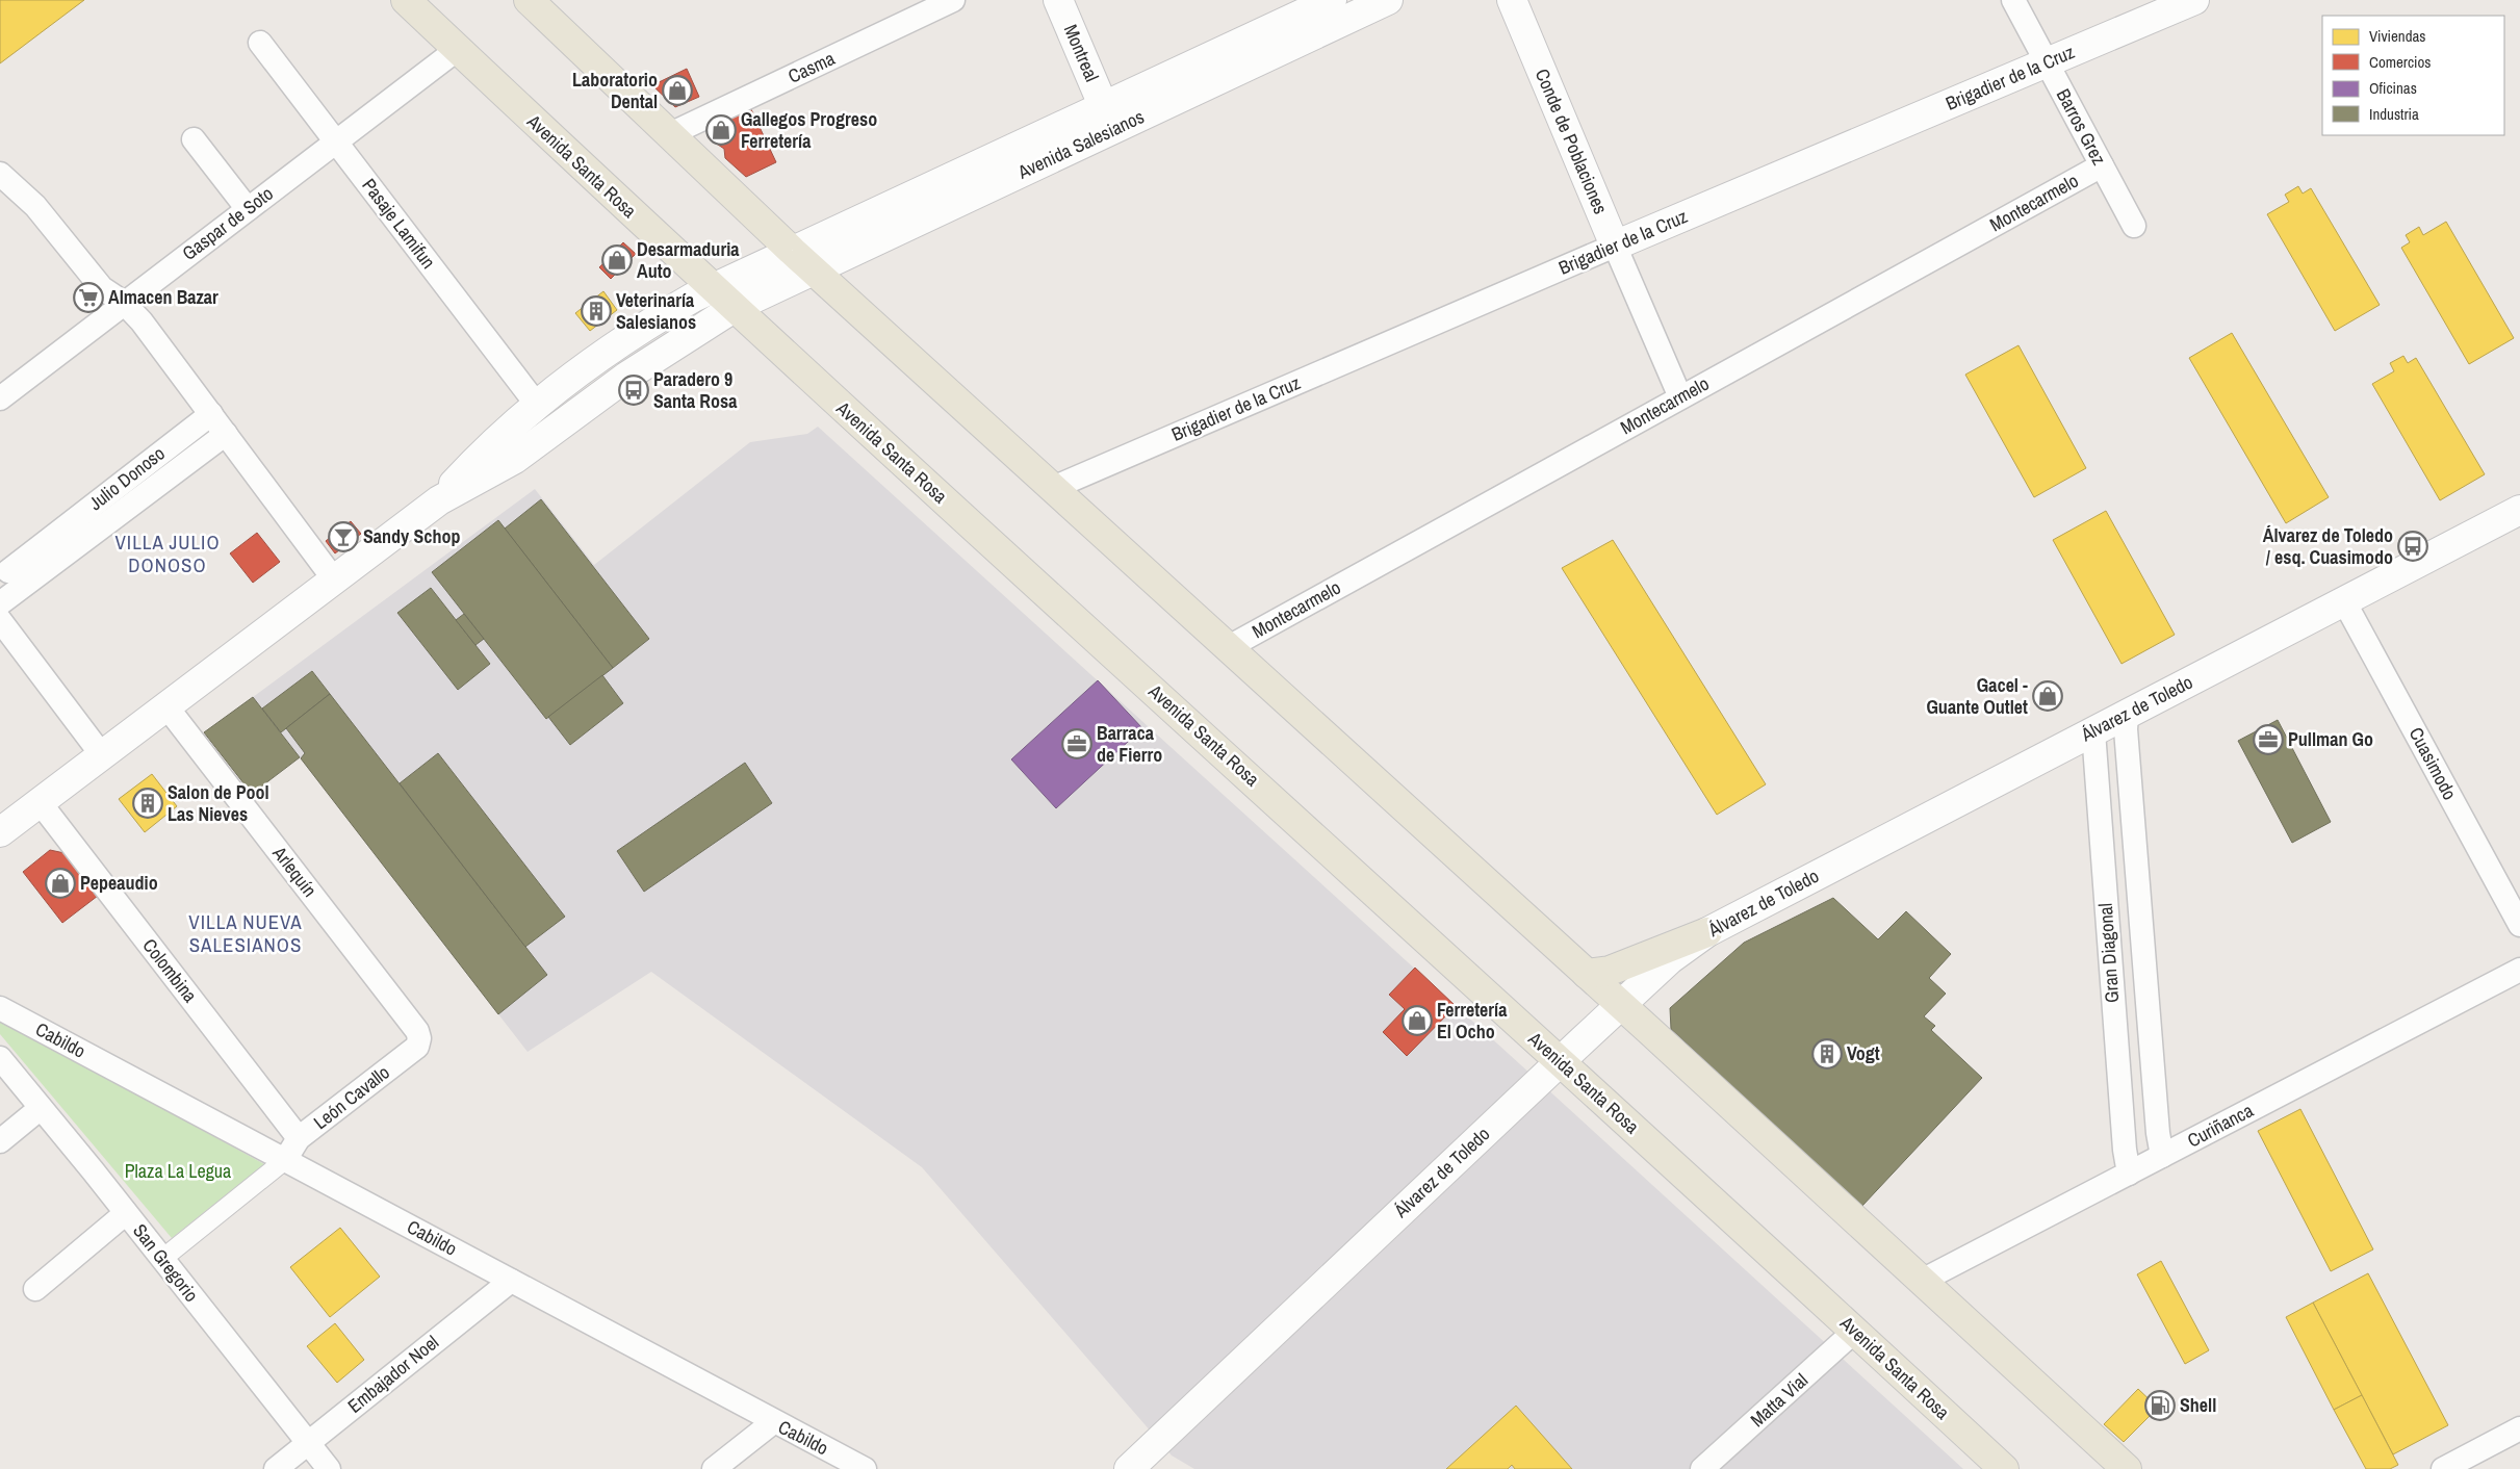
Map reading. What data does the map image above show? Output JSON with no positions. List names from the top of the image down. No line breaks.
{"streets":{"main road":["Montreal","Brigadier de la Cruz","Conde de Poblaciones","Avenida Salesianos","Avenida Santa Rosa","Álvarez de Toledo"],"street":["Casma","Barros Grez","Montecarmelo","Gaspar de Soto","Pasaje Lamifun","Julio Donoso","Cuasimodo","Arlequín","Gran Diagonal","Colombina","Cabildo","León Cavallo","Curiñanca","San Gregorio","Embajador Noel","Matta Vial"]},"crossings":[["Montreal","Avenida Salesianos"],["Brigadier de la Cruz","Barros Grez"],["Brigadier de la Cruz","Conde de Poblaciones"],["Barros Grez","Montecarmelo"],["Conde de Poblaciones","Montecarmelo"],["Avenida Salesianos","Avenida Santa Rosa"],["Avenida Salesianos","Pasaje Lamifun"],["Avenida Santa Rosa","Gaspar de Soto"],["Avenida Santa Rosa","Álvarez de Toledo"],["Avenida Santa Rosa","Matta Vial"],["Gaspar de Soto","Pasaje Lamifun"],["Álvarez de Toledo","Cuasimodo"],["Álvarez de Toledo","Gran Diagonal"],["Arlequín","León Cavallo"],["Gran Diagonal","Curiñanca"],["Colombina","León Cavallo"],["Cabildo","León Cavallo"],["Cabildo","Embajador Noel"],["San Gregorio","Embajador Noel"]],"districts":["VILLA JULIO DONOSO","VILLA NUEVA SALESIANOS"],"parks":["Plaza La Legua"],"places":{"shop":["Laboratorio Dental","Gallegos Progreso Ferretería","Desarmaduria Auto","Gacel - Guante Outlet","Pepeaudio","Ferretería El Ocho"],"supermarket":["Almacen Bazar"],"building":["Veterinaría Salesianos","Salon de Pool Las Nieves","Vogt"],"bus stop":["Paradero 9 Santa Rosa","Álvarez de Toledo / esq. Cuasimodo"],"bar":["Sandy Schop"],"office":["Pullman Go","Barraca de Fierro"],"fuel station":["Shell"]},"legend":["Viviendas","Comercios","Oficinas","Industria"]}
